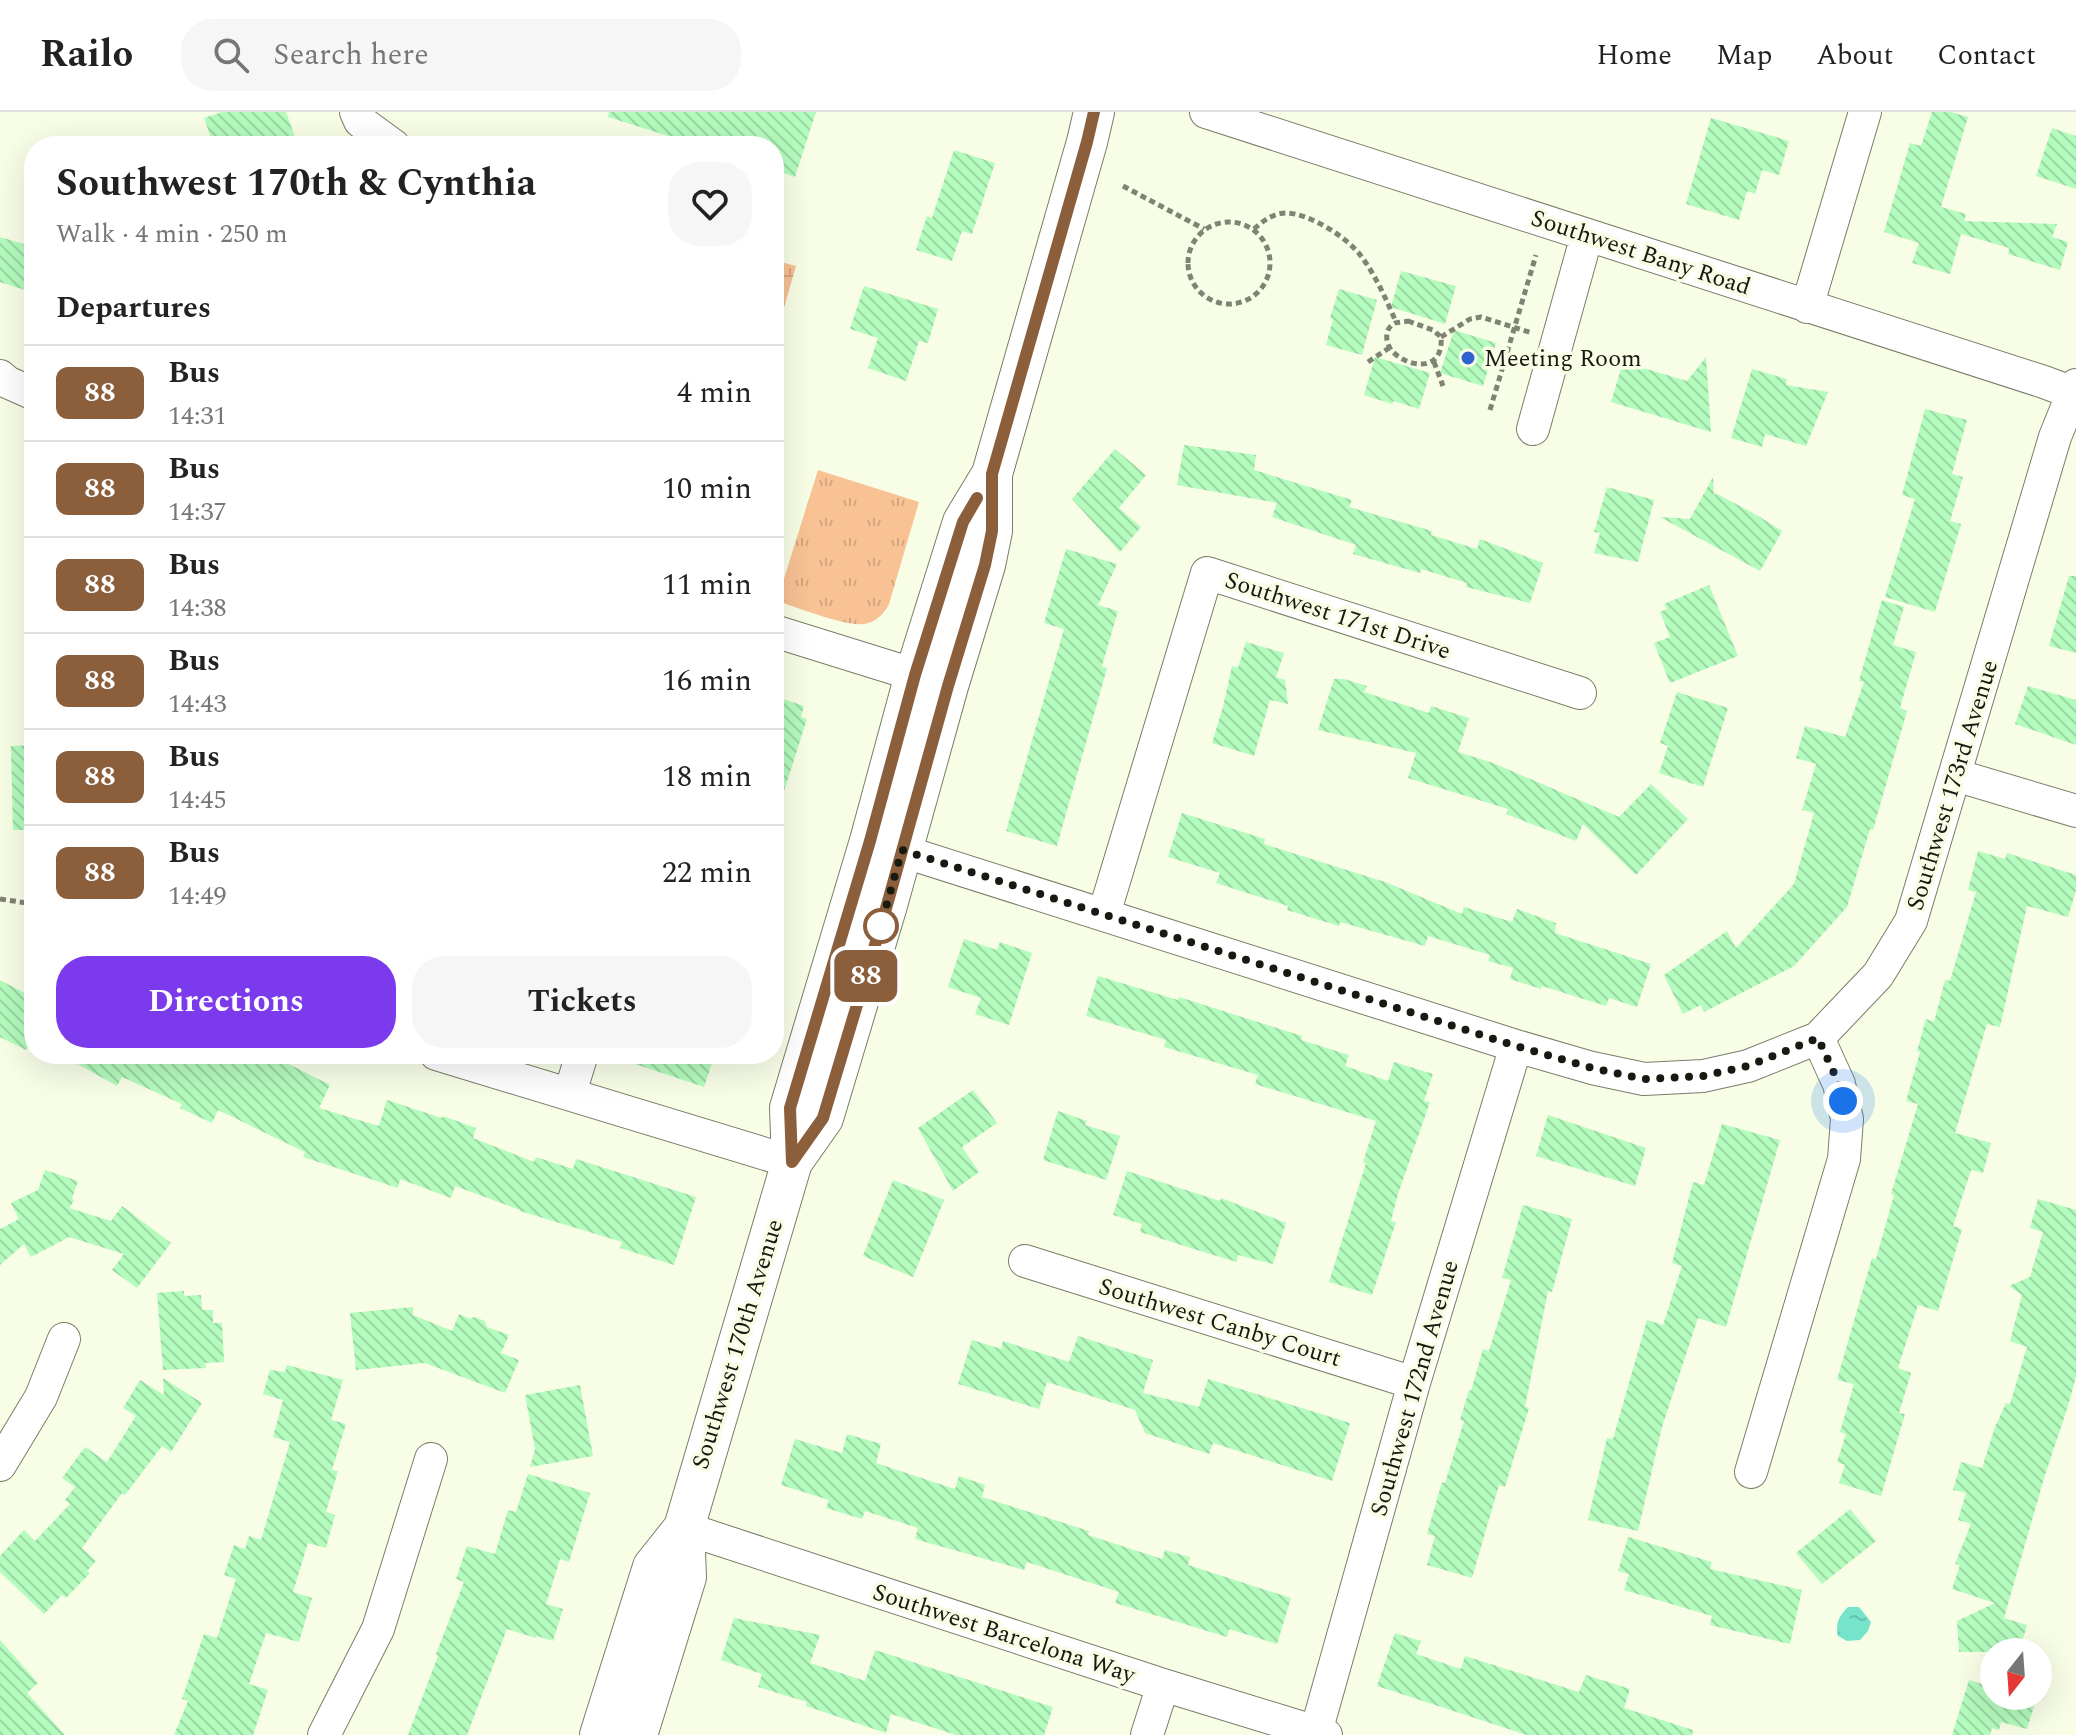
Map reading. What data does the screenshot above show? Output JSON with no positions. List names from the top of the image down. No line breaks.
{"streets":{"main road":["Southwest 170th Avenue"],"street":["Southwest Bany Road","Southwest 171st Drive","Southwest 173rd Avenue","Southwest Canby Court","Southwest 172nd Avenue","Southwest Barcelona Way"]},"crossings":[["Southwest Bany Road","Southwest 173rd Avenue"],["Southwest Canby Court","Southwest 172nd Avenue"],["Southwest 170th Avenue","Southwest Barcelona Way"],["Southwest 172nd Avenue","Southwest Barcelona Way"]],"places":["Meeting Room"],"lines":["bus line 88"],"north":"bottom","page":{"header":"Railo","search":"Search here","nav":["Home","Map","About","Contact"],"on_map":"88","heading":[["Southwest 170th & Cynthia","Walk · 4 min · 250 m"],"Departures"],"list":[{"mark":"88","name":"Bus","note":"14:31","value":"4 min"},{"mark":"88","name":"Bus","note":"14:37","value":"10 min"},{"mark":"88","name":"Bus","note":"14:38","value":"11 min"},{"mark":"88","name":"Bus","note":"14:43","value":"16 min"},{"mark":"88","name":"Bus","note":"14:45","value":"18 min"},{"mark":"88","name":"Bus","note":"14:49","value":"22 min"}],"buttons":["Directions","Tickets"]}}
